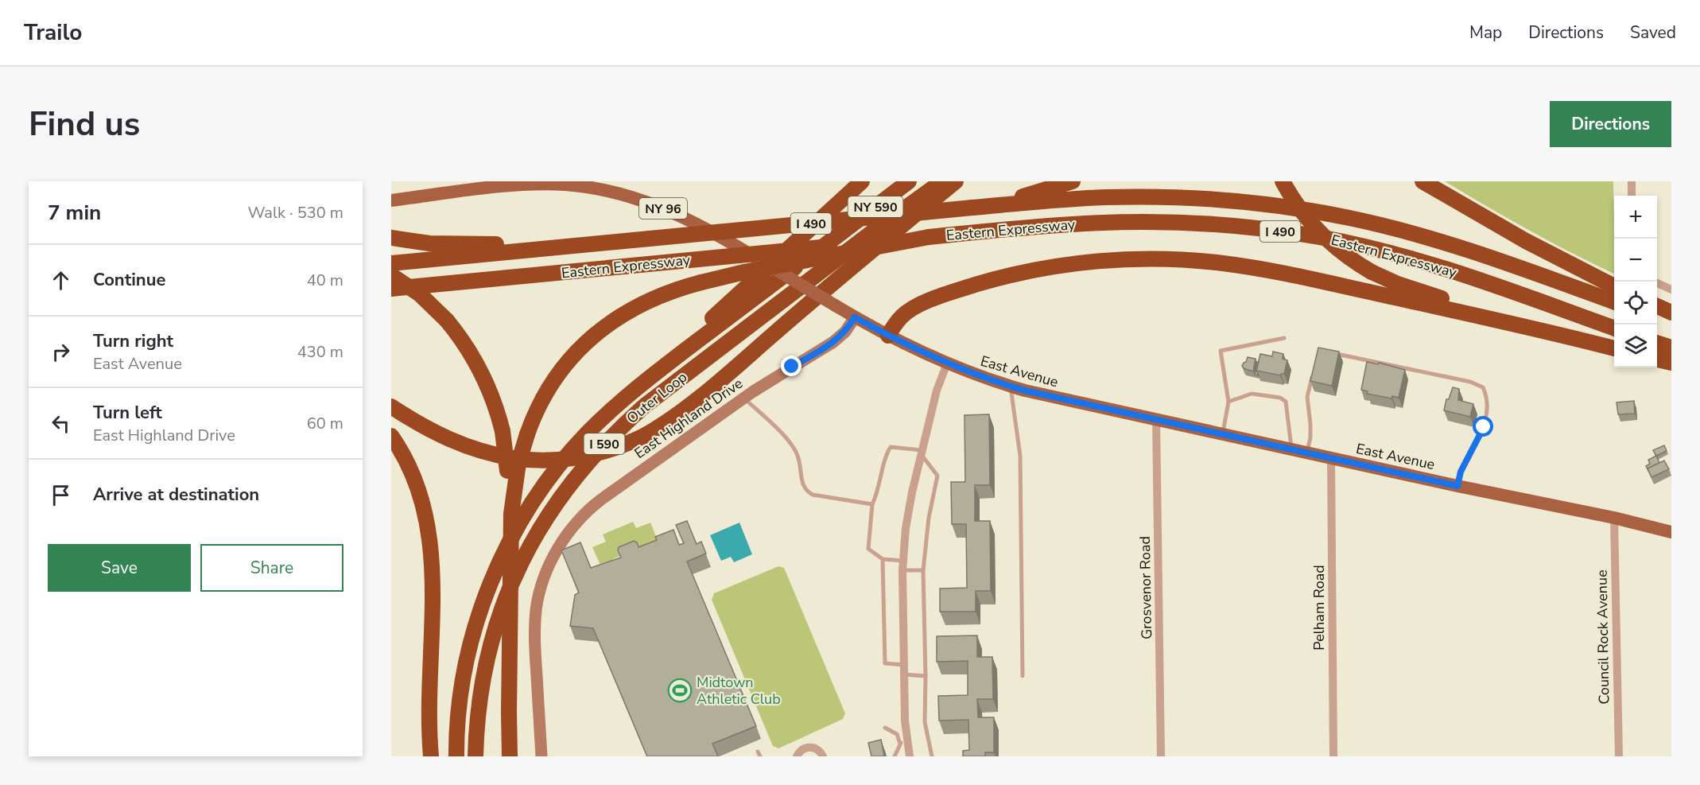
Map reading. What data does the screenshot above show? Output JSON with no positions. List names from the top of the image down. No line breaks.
{"streets":{"highway":["NY 590","I 490","Eastern Expressway","Outer Loop","I 590"],"main road":["NY 96","East Avenue"],"street":["East Highland Drive","Grosvenor Road","Pelham Road","Council Rock Avenue"]},"crossings":[["East Avenue","East Highland Drive"],["East Avenue","Grosvenor Road"],["East Avenue","Pelham Road"],["East Avenue","Council Rock Avenue"]],"places":{"sports":["Midtown Athletic Club"]},"page":{"header":"Trailo","nav":["Map","Directions","Saved"],"buttons":["Directions",["Save","Share"]],"title":"Find us","heading":["7 min","Walk · 530 m"],"map_buttons":["+","−"],"list":[["Continue","40 m"],["Turn right","East Avenue","430 m"],["Turn left","East Highland Drive","60 m"],"Arrive at destination"]}}
